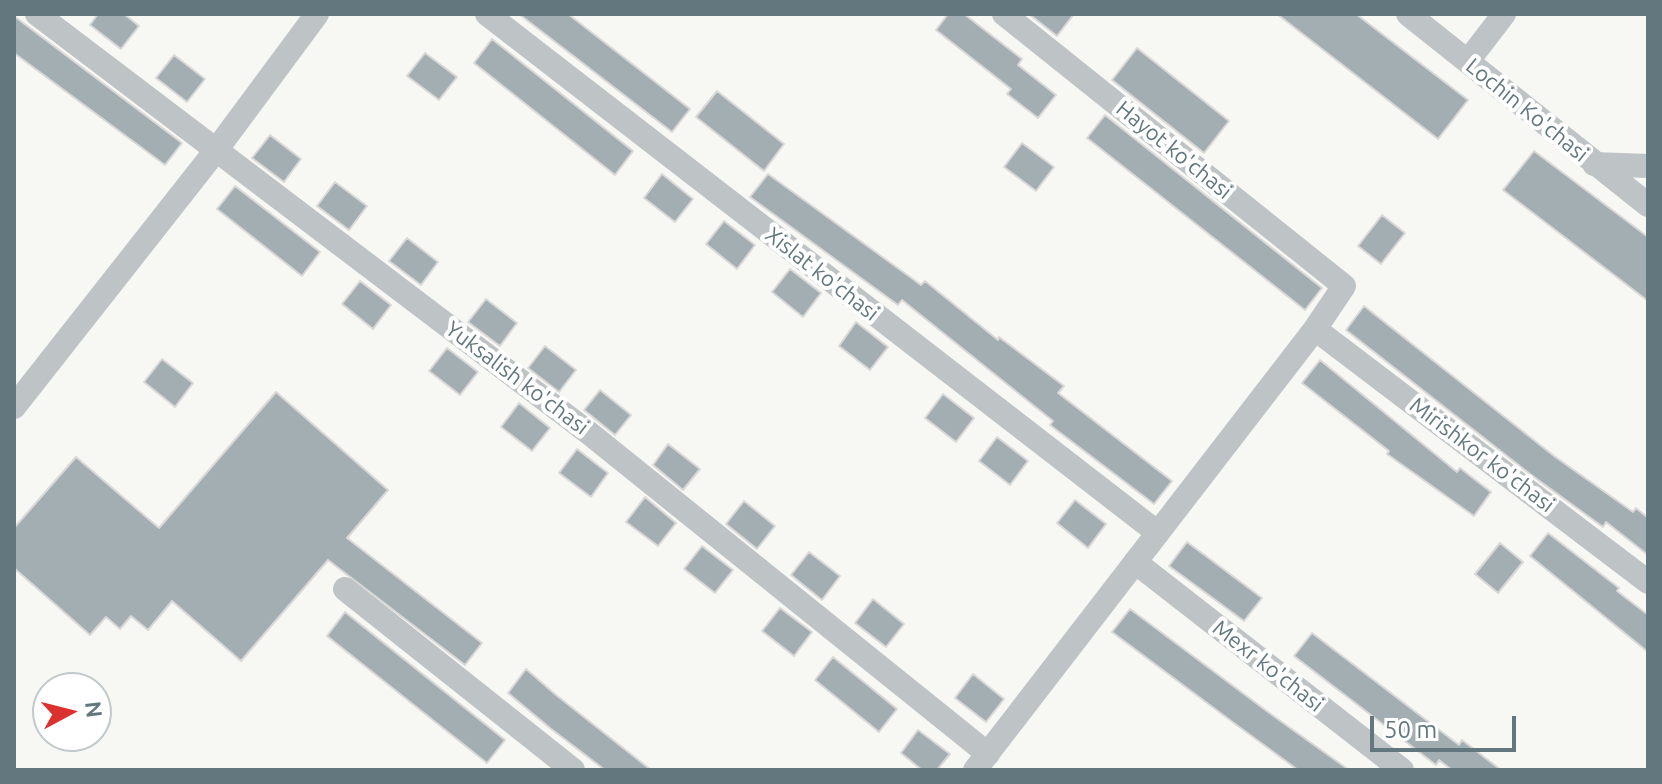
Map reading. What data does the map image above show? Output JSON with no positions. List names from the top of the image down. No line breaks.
{"streets":{"street":["Lochin Ko'chasi","Hayot ko'chasi","Xislat ko'chasi","Yuksalish ko'chasi","Mirishkor ko'chasi","Mexr ko'chasi"]},"crossings":[["Hayot ko'chasi","Mirishkor ko'chasi"]],"scale_bar":"50 m","north":"right"}
